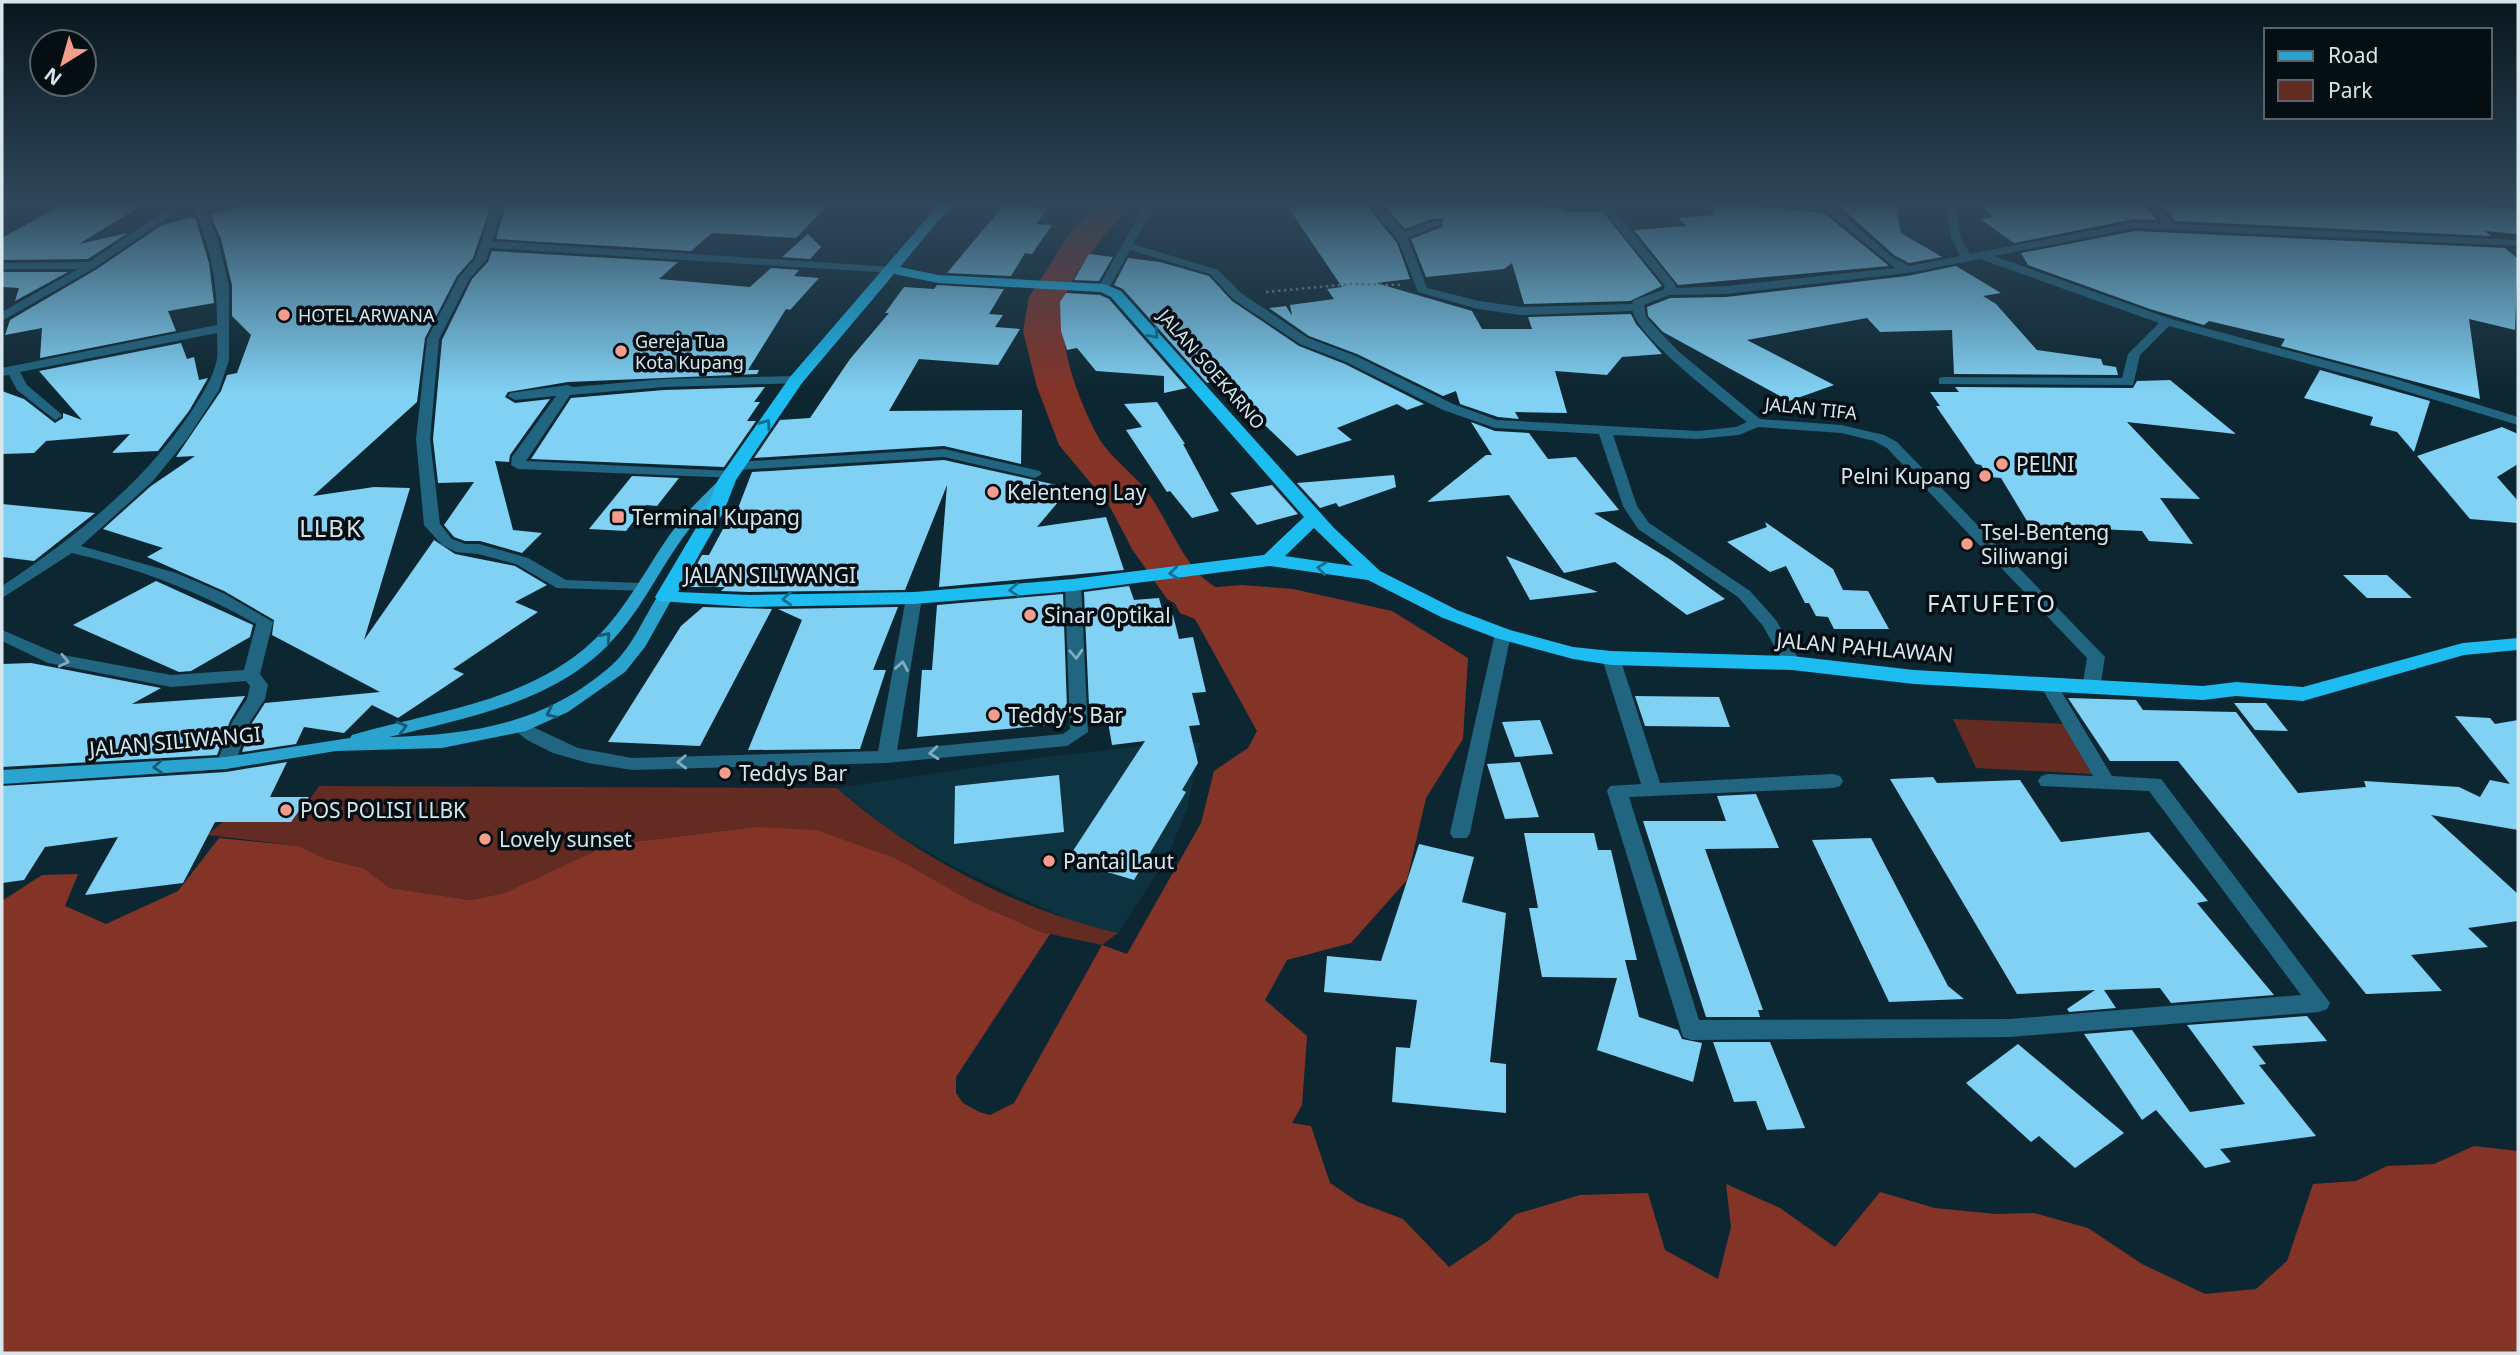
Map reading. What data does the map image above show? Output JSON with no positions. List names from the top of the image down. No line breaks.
{"streets":{"highway":["JALAN SOEKARNO","JALAN SILIWANGI","JALAN PAHLAWAN"],"street":["JALAN TIFA"]},"crossings":[["JALAN SOEKARNO","JALAN PAHLAWAN"],["JALAN TIFA","JALAN PAHLAWAN"],["JALAN SILIWANGI","JALAN PAHLAWAN"]],"one_way":["JALAN SOEKARNO","JALAN SILIWANGI"],"districts":["LLBK","FATUFETO"],"places":{"other":["HOTEL ARWANA","Gereja Tua Kota Kupang","PELNI","Pelni Kupang","Kelenteng Lay","Tsel-Benteng Siliwangi","Sinar Optikal","Teddy'S Bar","Teddys Bar","POS POLISI LLBK","Lovely sunset","Pantai Laut"],"transit":["Terminal Kupang"]},"legend":["Road","Park"],"north":"bottom left"}
